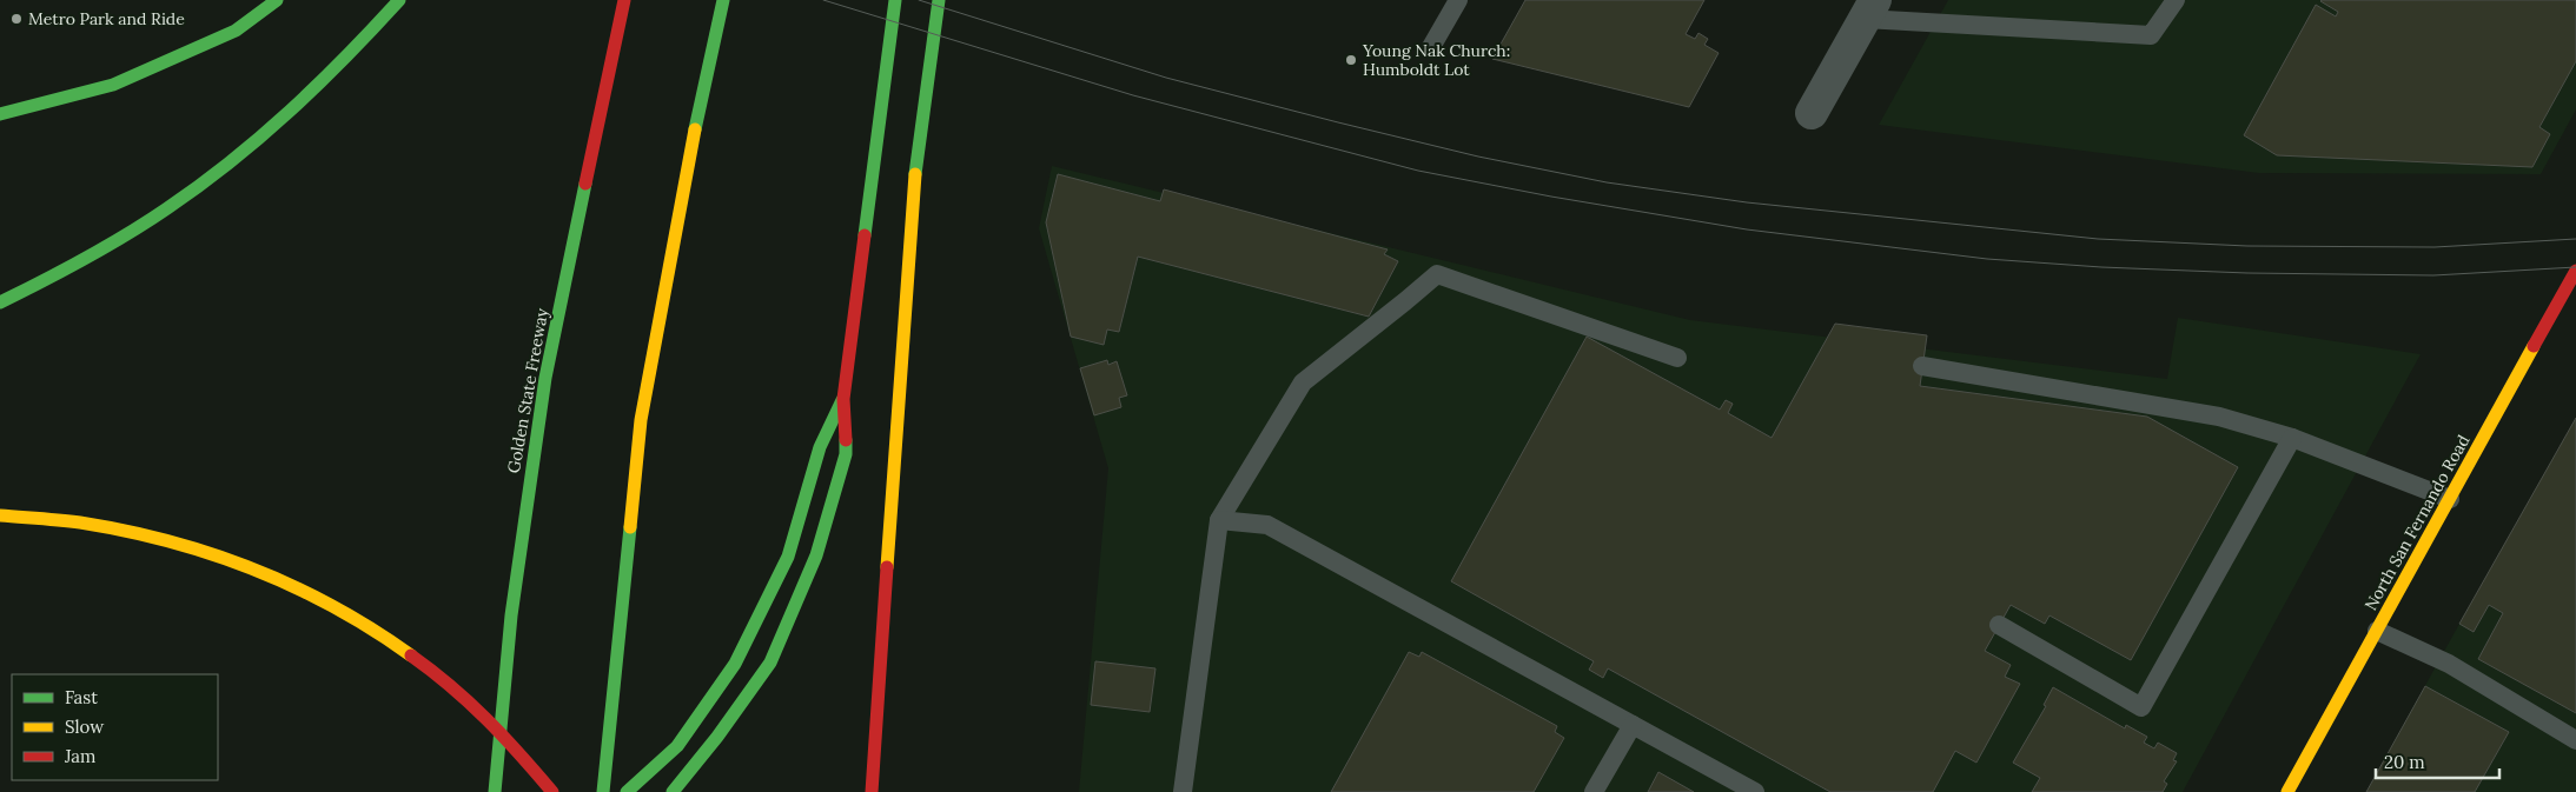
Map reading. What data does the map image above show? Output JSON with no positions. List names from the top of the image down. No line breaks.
{"streets":{"main road":["Golden State Freeway","North San Fernando Road"]},"places":["Metro Park and Ride","Young Nak Church: Humboldt Lot"],"legend":["Fast","Slow","Jam"],"scale_bar":"20 m"}
